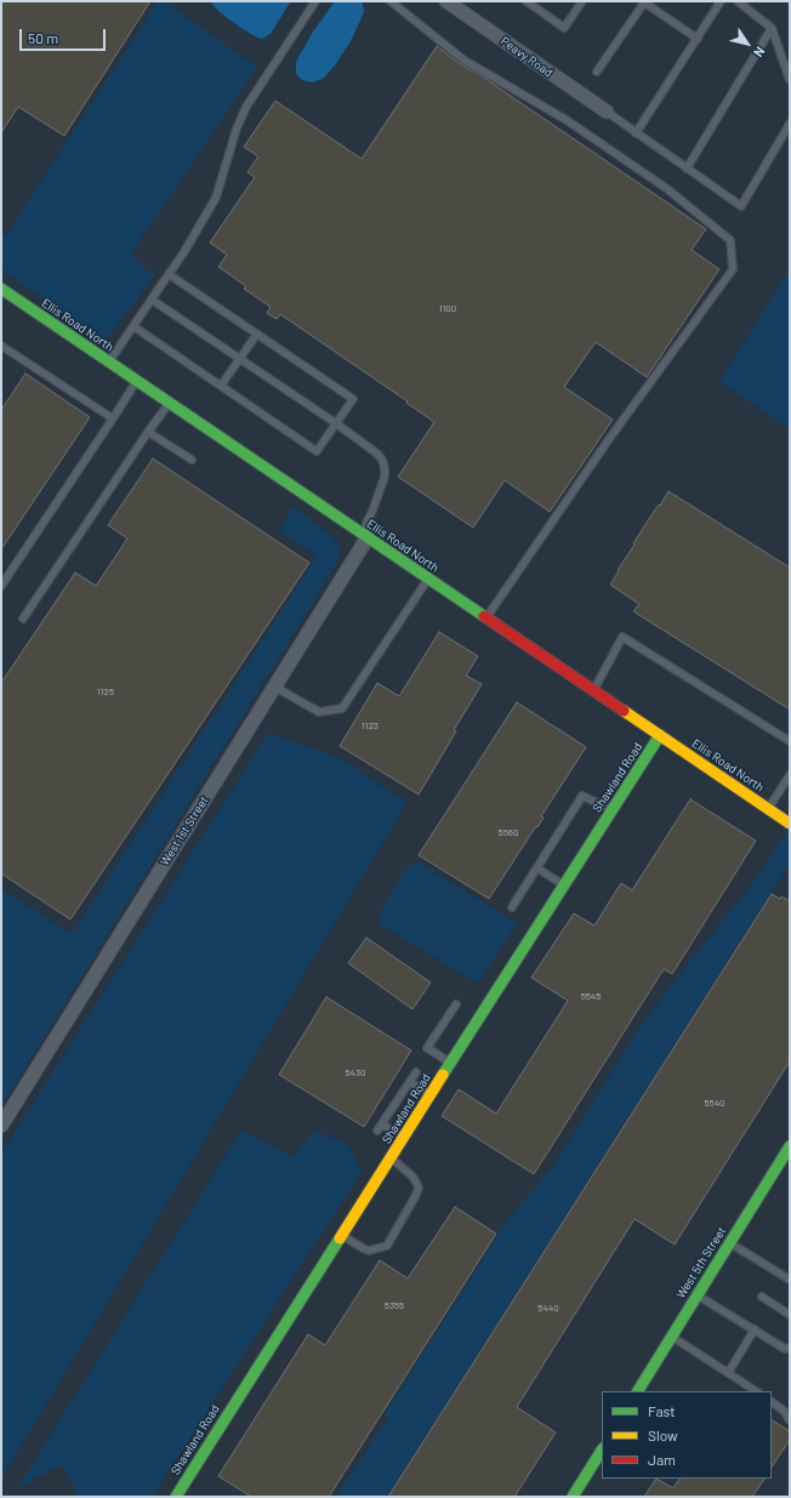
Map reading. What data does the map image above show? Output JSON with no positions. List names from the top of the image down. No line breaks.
{"streets":{"street":["Peavy Road","Ellis Road North","Shawland Road","West 1st Street","West 5th Street"]},"crossings":[["Ellis Road North","Shawland Road"],["Ellis Road North","West 1st Street"]],"house_numbers":["1100","1125","1123","5560","5545","5430","5540","5355","5440"],"legend":["Fast","Slow","Jam"],"scale_bar":"50 m","north":"bottom right"}
